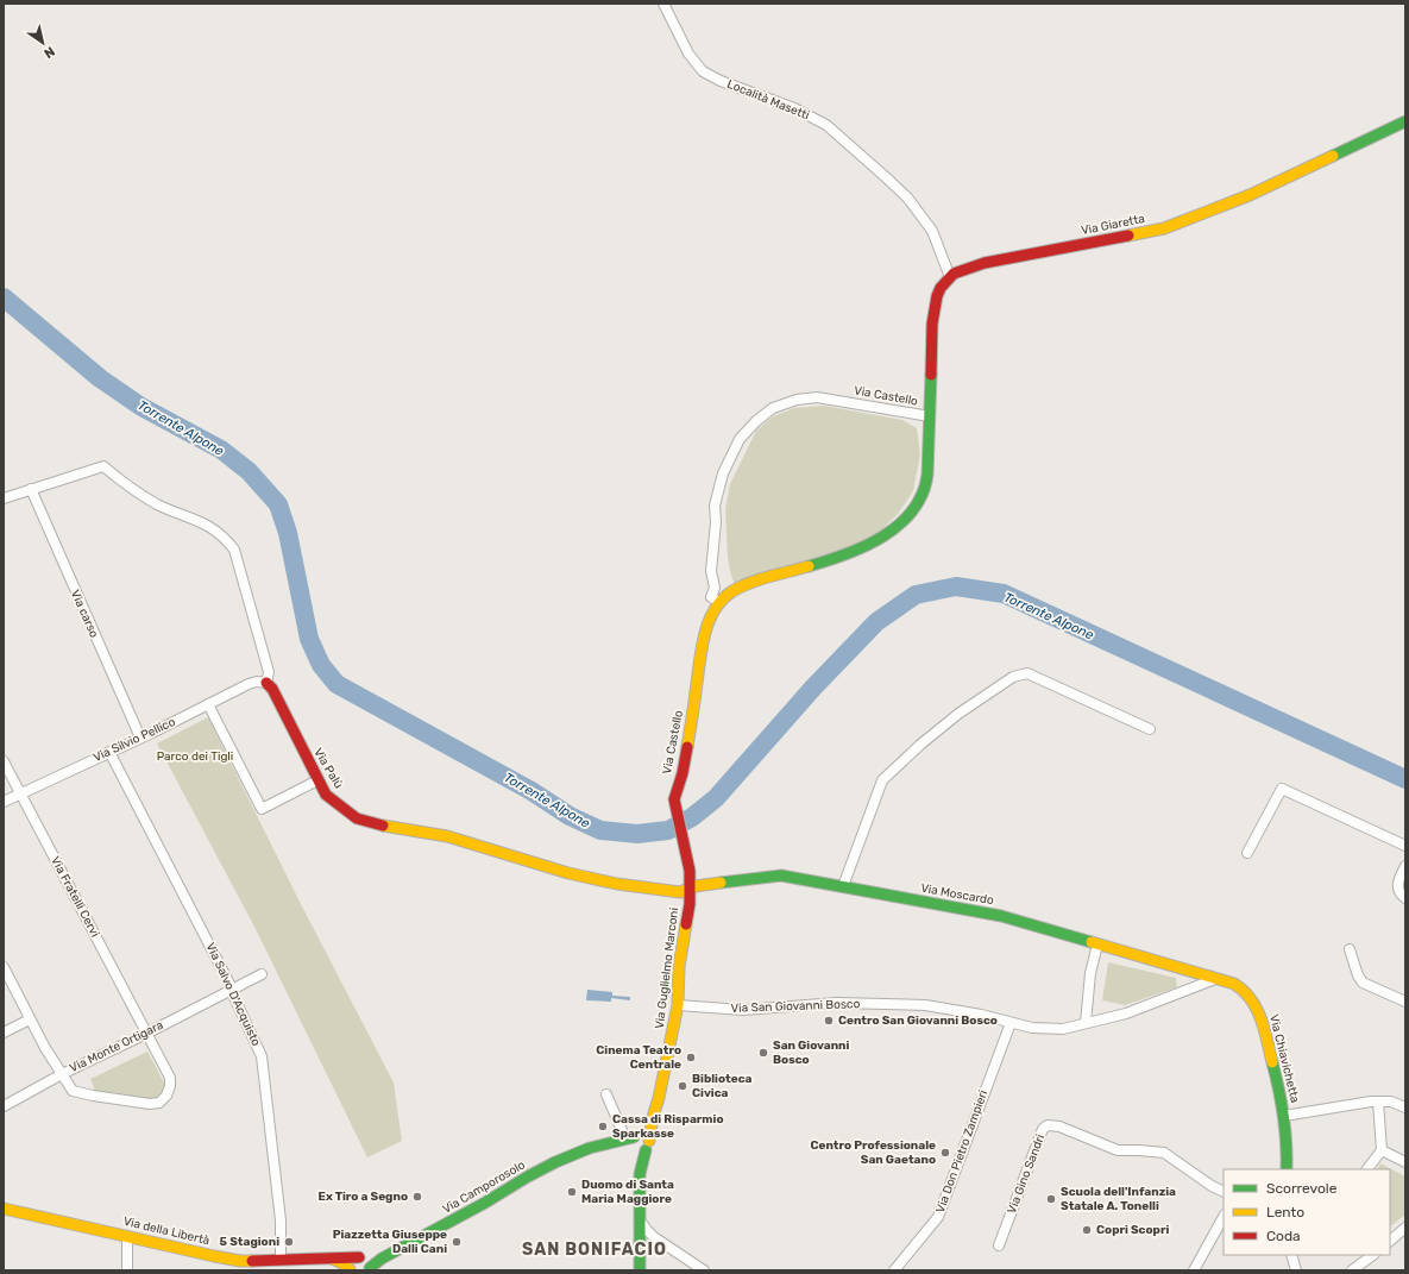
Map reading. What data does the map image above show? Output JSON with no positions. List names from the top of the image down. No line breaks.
{"streets":{"street":["Località Masetti","Via Giaretta","Via Castello","Via carso","Via Silvio Pellico","Via Palù","Via Moscardo","Via Fratelli Cervi","Via Guglielmo Marconi","Via Salvo D'Acquisto","Via San Giovanni Bosco","Via Monte Ortigara","Via Chiavichetta","Via Don Pietro Zampieri","Via Gino Sandri","Via Camporosolo","Via della Libertà"]},"crossings":[["Località Masetti","Via Giaretta"],["Via Giaretta","Via Castello"],["Via Castello","Via Palù"],["Via Castello","Via Moscardo"],["Via Castello","Via Guglielmo Marconi"],["Via carso","Via Silvio Pellico"],["Via Silvio Pellico","Via Palù"],["Via Silvio Pellico","Via Fratelli Cervi"],["Via Silvio Pellico","Via Salvo D'Acquisto"],["Via Palù","Via Moscardo"],["Via Palù","Via Guglielmo Marconi"],["Via Moscardo","Via Guglielmo Marconi"],["Via Moscardo","Via San Giovanni Bosco"],["Via Moscardo","Via Chiavichetta"],["Via Fratelli Cervi","Via Monte Ortigara"],["Via Guglielmo Marconi","Via San Giovanni Bosco"],["Via Guglielmo Marconi","Via Camporosolo"],["Via Salvo D'Acquisto","Via Monte Ortigara"],["Via Salvo D'Acquisto","Via della Libertà"],["Via San Giovanni Bosco","Via Chiavichetta"],["Via San Giovanni Bosco","Via Don Pietro Zampieri"],["Via Camporosolo","Via della Libertà"]],"districts":["SAN BONIFACIO"],"water":["Torrente Alpone"],"parks":["Parco dei Tigli"],"places":["Centro San Giovanni Bosco","San Giovanni Bosco","Cinema Teatro Centrale","Biblioteca Civica","Cassa di Risparmio Sparkasse","Centro Professionale San Gaetano","Duomo di Santa Maria Maggiore","Ex Tiro a Segno","Scuola dell'Infanzia Statale A. Tonelli","Copri Scopri","5 Stagioni","Piazzetta Giuseppe Dalli Cani"],"legend":["Scorrevole","Lento","Coda"],"north":"bottom right"}
